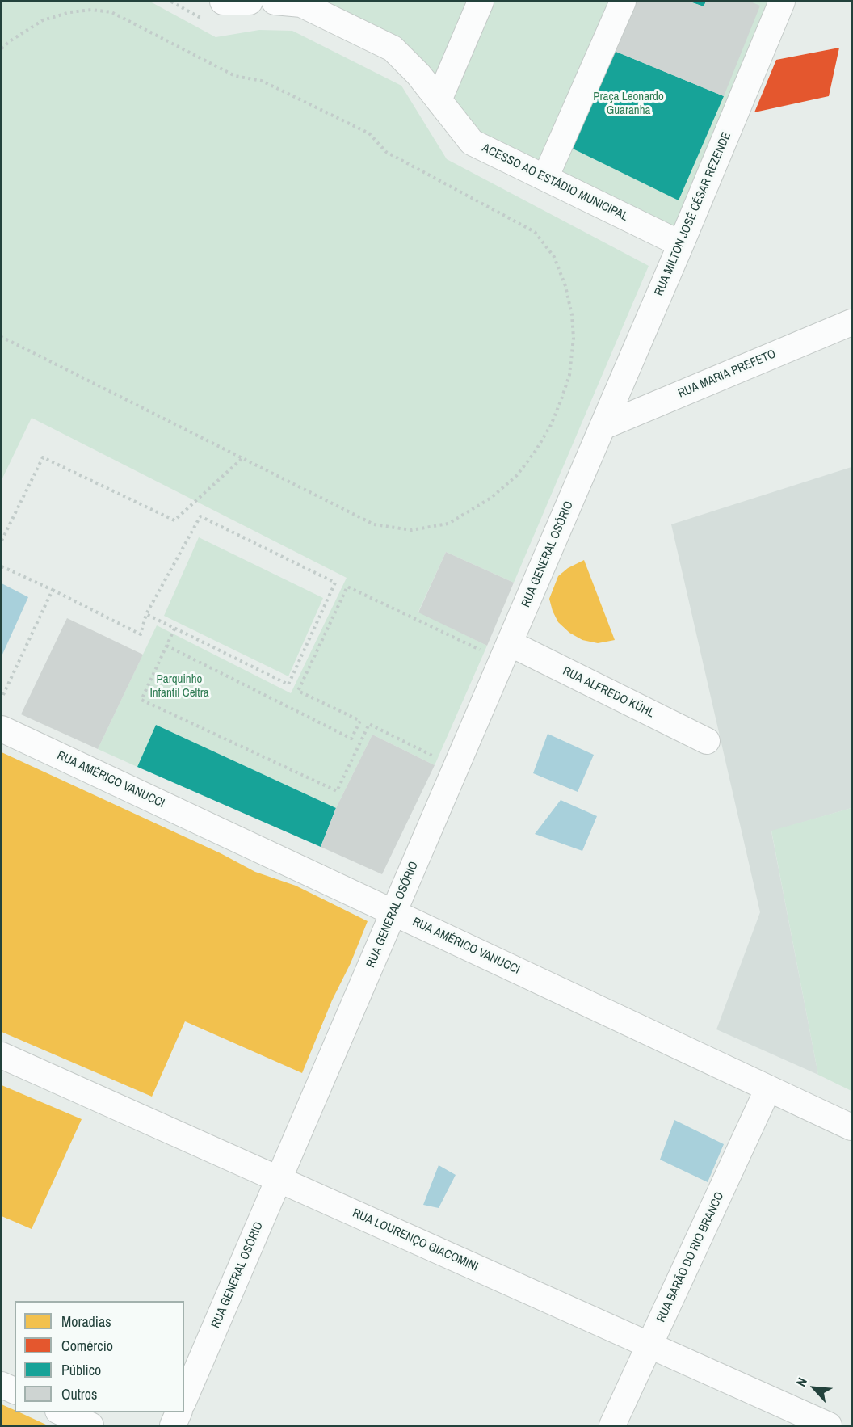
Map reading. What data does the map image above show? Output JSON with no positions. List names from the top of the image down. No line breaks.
{"streets":{"street":["ACESSO AO ESTÁDIO MUNICIPAL","RUA MILTON JOSÉ CÉSAR REZENDE","RUA MARIA PREFETO","RUA GENERAL OSÓRIO","RUA ALFREDO KÜHL","RUA AMÉRICO VANUCCI","RUA LOURENÇO GIACOMINI","RUA BARÃO DO RIO BRANCO"]},"crossings":[["ACESSO AO ESTÁDIO MUNICIPAL","RUA MILTON JOSÉ CÉSAR REZENDE"],["RUA MILTON JOSÉ CÉSAR REZENDE","RUA MARIA PREFETO"],["RUA MILTON JOSÉ CÉSAR REZENDE","RUA GENERAL OSÓRIO"],["RUA MARIA PREFETO","RUA GENERAL OSÓRIO"],["RUA GENERAL OSÓRIO","RUA ALFREDO KÜHL"],["RUA GENERAL OSÓRIO","RUA AMÉRICO VANUCCI"],["RUA GENERAL OSÓRIO","RUA LOURENÇO GIACOMINI"],["RUA AMÉRICO VANUCCI","RUA BARÃO DO RIO BRANCO"],["RUA LOURENÇO GIACOMINI","RUA BARÃO DO RIO BRANCO"]],"parks":["Praça Leonardo Guaranha","Parquinho Infantil Celtra"],"legend":["Moradias","Comércio","Público","Outros"],"north":"top left"}
